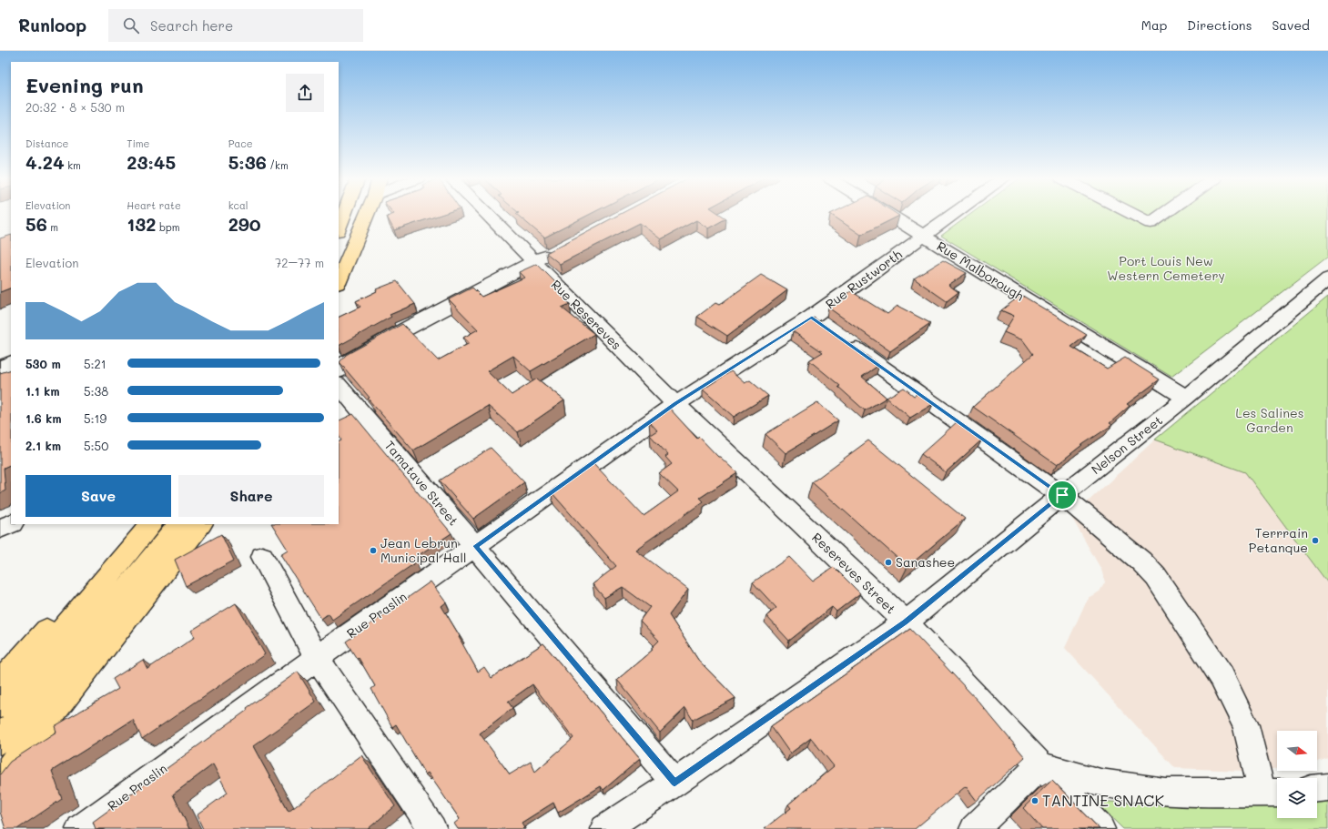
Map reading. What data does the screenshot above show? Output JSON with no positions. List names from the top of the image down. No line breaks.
{"streets":{"street":["Rue Malborough","Rue Rustworth","Rue Resereves","Nelson Street","Tamatave Street","Resereves Street","Rue Praslin"]},"crossings":[["Rue Malborough","Rue Rustworth"],["Rue Malborough","Nelson Street"],["Rue Rustworth","Rue Resereves"],["Rue Rustworth","Resereves Street"],["Rue Rustworth","Rue Praslin"],["Rue Resereves","Resereves Street"],["Rue Resereves","Rue Praslin"],["Nelson Street","Tamatave Street"],["Nelson Street","Resereves Street"],["Tamatave Street","Rue Praslin"],["Resereves Street","Rue Praslin"]],"parks":["Port Louis New Western Cemetery","Les Salines Garden"],"places":["Terrrain Petanque","Jean Lebrun Municipal Hall","Sanashee","TANTINE SNACK"],"north":"right","page":{"header":"Runloop","search":"Search here","nav":["Map","Directions","Saved"],"heading":["Evening run","20:32 · 8 × 530 m"],"stats":[["Distance","4.24 km"],["Time","23:45"],["Pace","5:36 /km"],["Elevation","56 m"],["Heart rate","132 bpm"],["kcal","290"]],"chart":["Elevation","72–77 m"],"list":[{"name":"530 m","note":"5:21"},{"name":"1.1 km","note":"5:38"},{"name":"1.6 km","note":"5:19"},{"name":"2.1 km","note":"5:50"}],"buttons":["Save","Share"]}}
